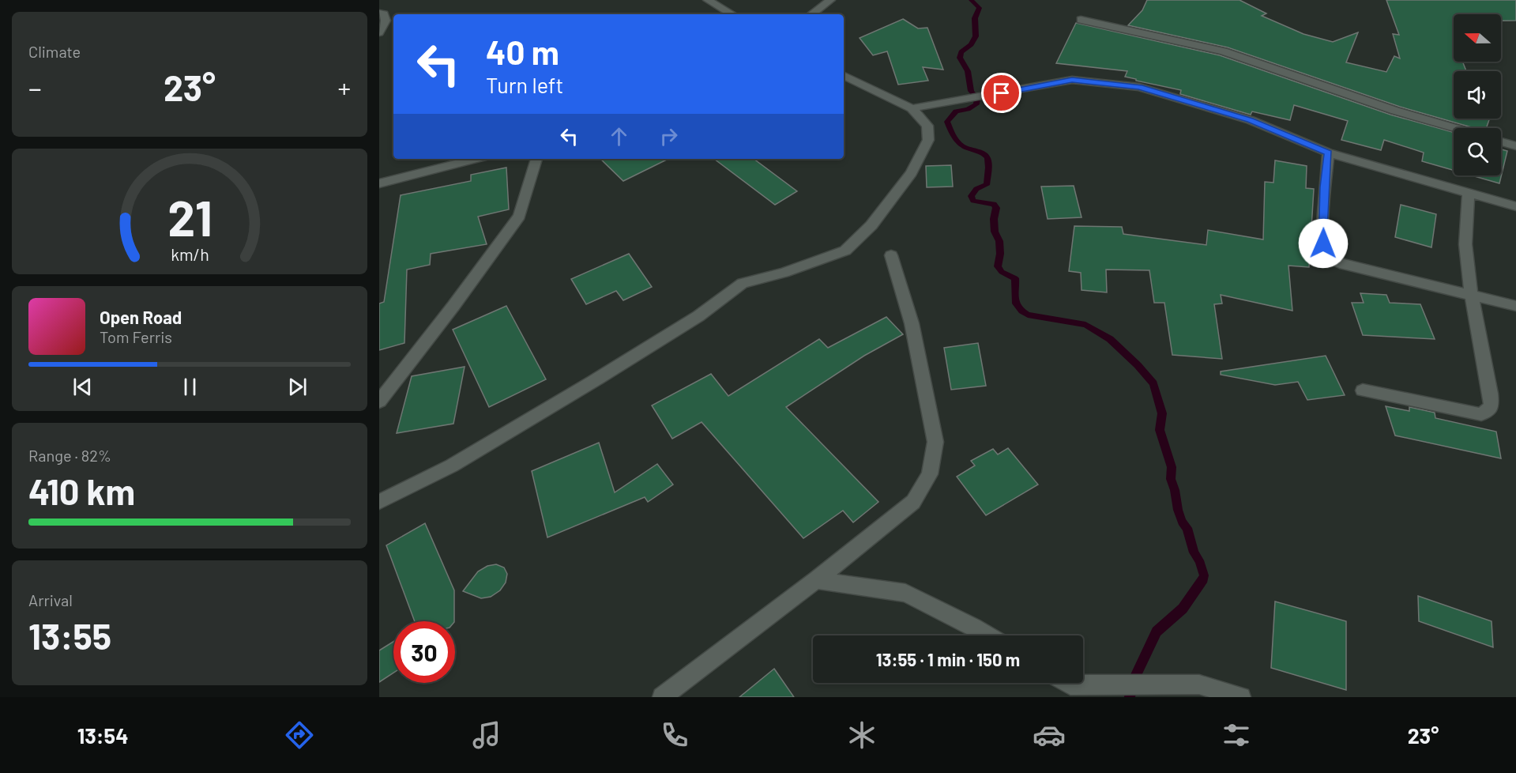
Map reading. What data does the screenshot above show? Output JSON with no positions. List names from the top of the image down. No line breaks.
{"north":"left","page":{"tile":["Climate",["Range · 82%","410 km"],["Arrival","13:55"]],"turn":["40 m","Turn left"],"heat":["−","23°","+"],"song":["Open Road","Tom Ferris"],"limit":"30","trip":"13:55 · 1 min · 150 m","tabs":["13:54","23°"],"gauge":["21","km/h"]}}
